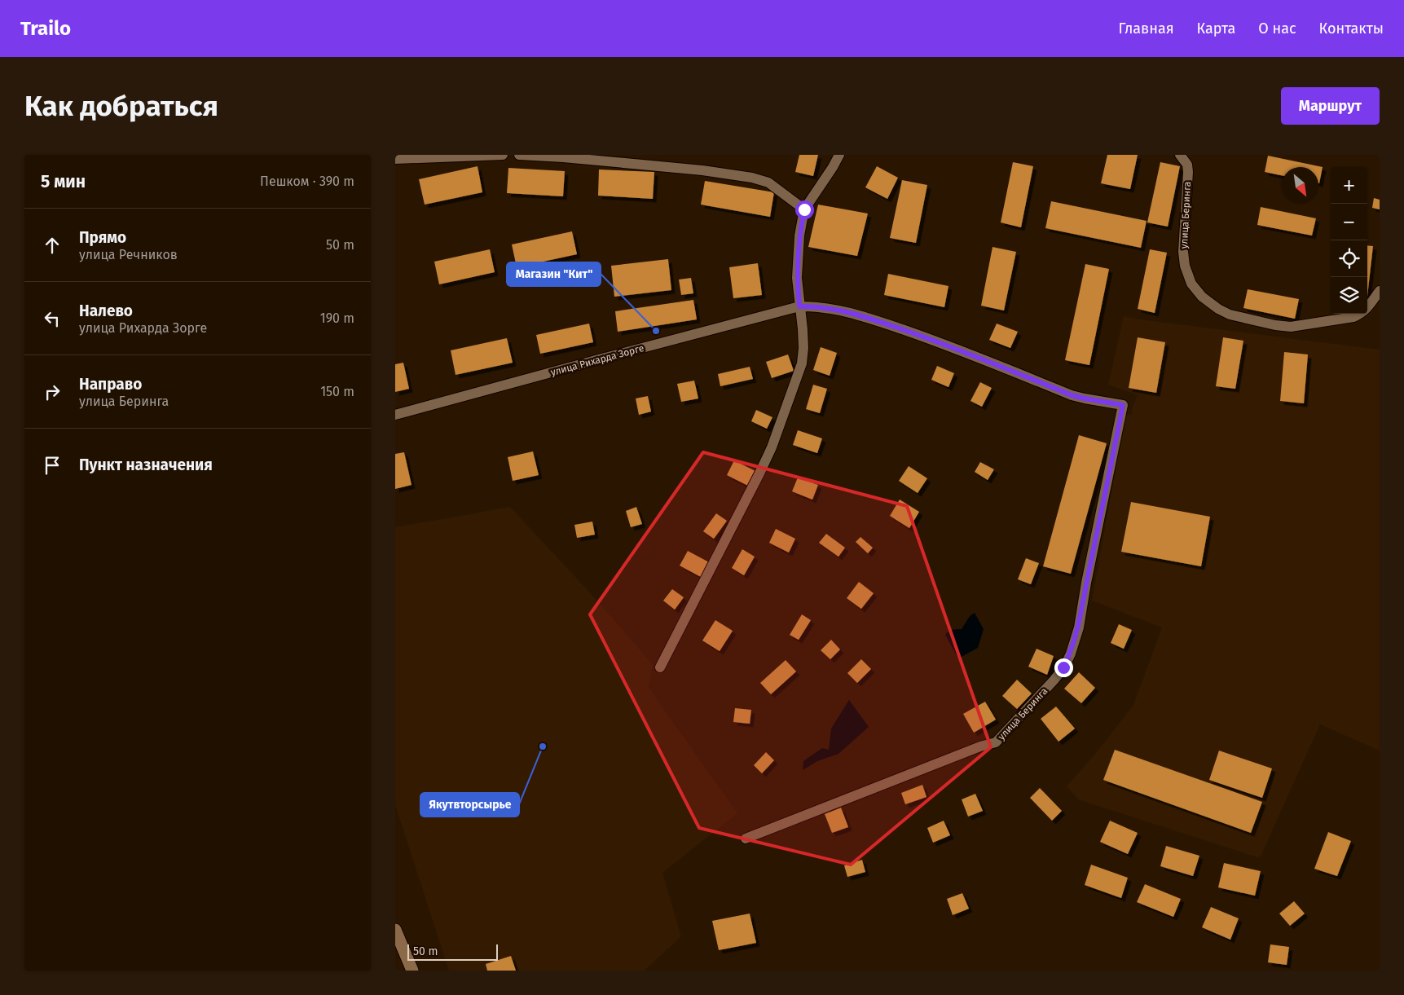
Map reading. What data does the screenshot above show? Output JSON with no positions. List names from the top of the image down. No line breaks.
{"streets":{"street":["улица Беринга","улица Рихарда Зорге"]},"crossings":[["улица Беринга","улица Рихарда Зорге"]],"places":["Магазин \"Кит\"","Якутвторсырье"],"scale_bar":"50 m","north":"bottom right","page":{"header":"Trailo","nav":["Главная","Карта","О нас","Контакты"],"buttons":"Маршрут","title":"Как добраться","heading":["5 мин","Пешком · 390 m"],"map_buttons":["+","−"],"list":[["Прямо","улица Речников","50 m"],["Налево","улица Рихарда Зорге","190 m"],["Направо","улица Беринга","150 m"],"Пункт назначения"],"scale":"50 m"}}
